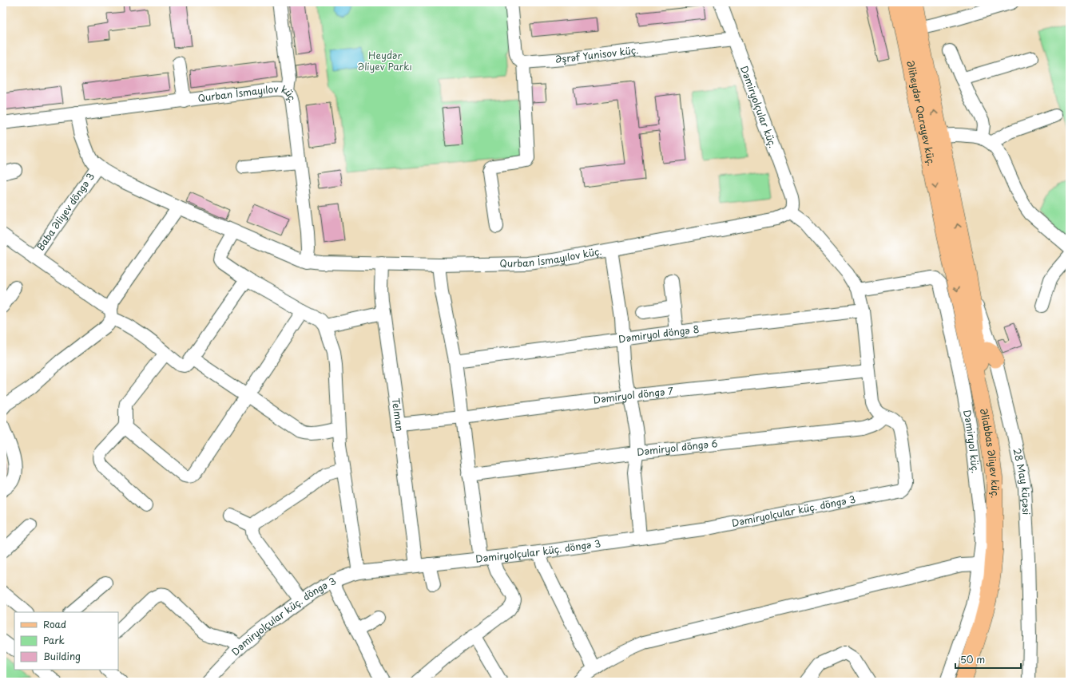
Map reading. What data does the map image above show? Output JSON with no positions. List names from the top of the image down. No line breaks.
{"streets":{"main road":["Əliheydər Qarayev küç.","Əliabbas Əliyev küç."],"street":["Əşrəf Yunisov küç.","Qurban İsmayılov küç.","Dəmiryolçular küç.","Baba Əliyev döngə 3","Dəmiryol döngə 8","Dəmiryol döngə 7","Telman","Dəmiryol küç.","Dəmiryol döngə 6","28 May küçəsi","Dəmiryolçular küç. döngə 3"]},"crossings":[["Əşrəf Yunisov küç.","Dəmiryolçular küç."],["Qurban İsmayılov küç.","Dəmiryolçular küç."],["Qurban İsmayılov küç.","Baba Əliyev döngə 3"],["Qurban İsmayılov küç.","Telman"],["Əliheydər Qarayev küç.","Əliabbas Əliyev küç."],["Əliheydər Qarayev küç.","28 May küçəsi"],["Dəmiryol döngə 7","Telman"],["Telman","Dəmiryolçular küç. döngə 3"],["Dəmiryol döngə 6","Dəmiryolçular küç. döngə 3"]],"parks":["Heydər Əliyev Parkı"],"legend":["Road","Park","Building"],"scale_bar":"50 m"}
